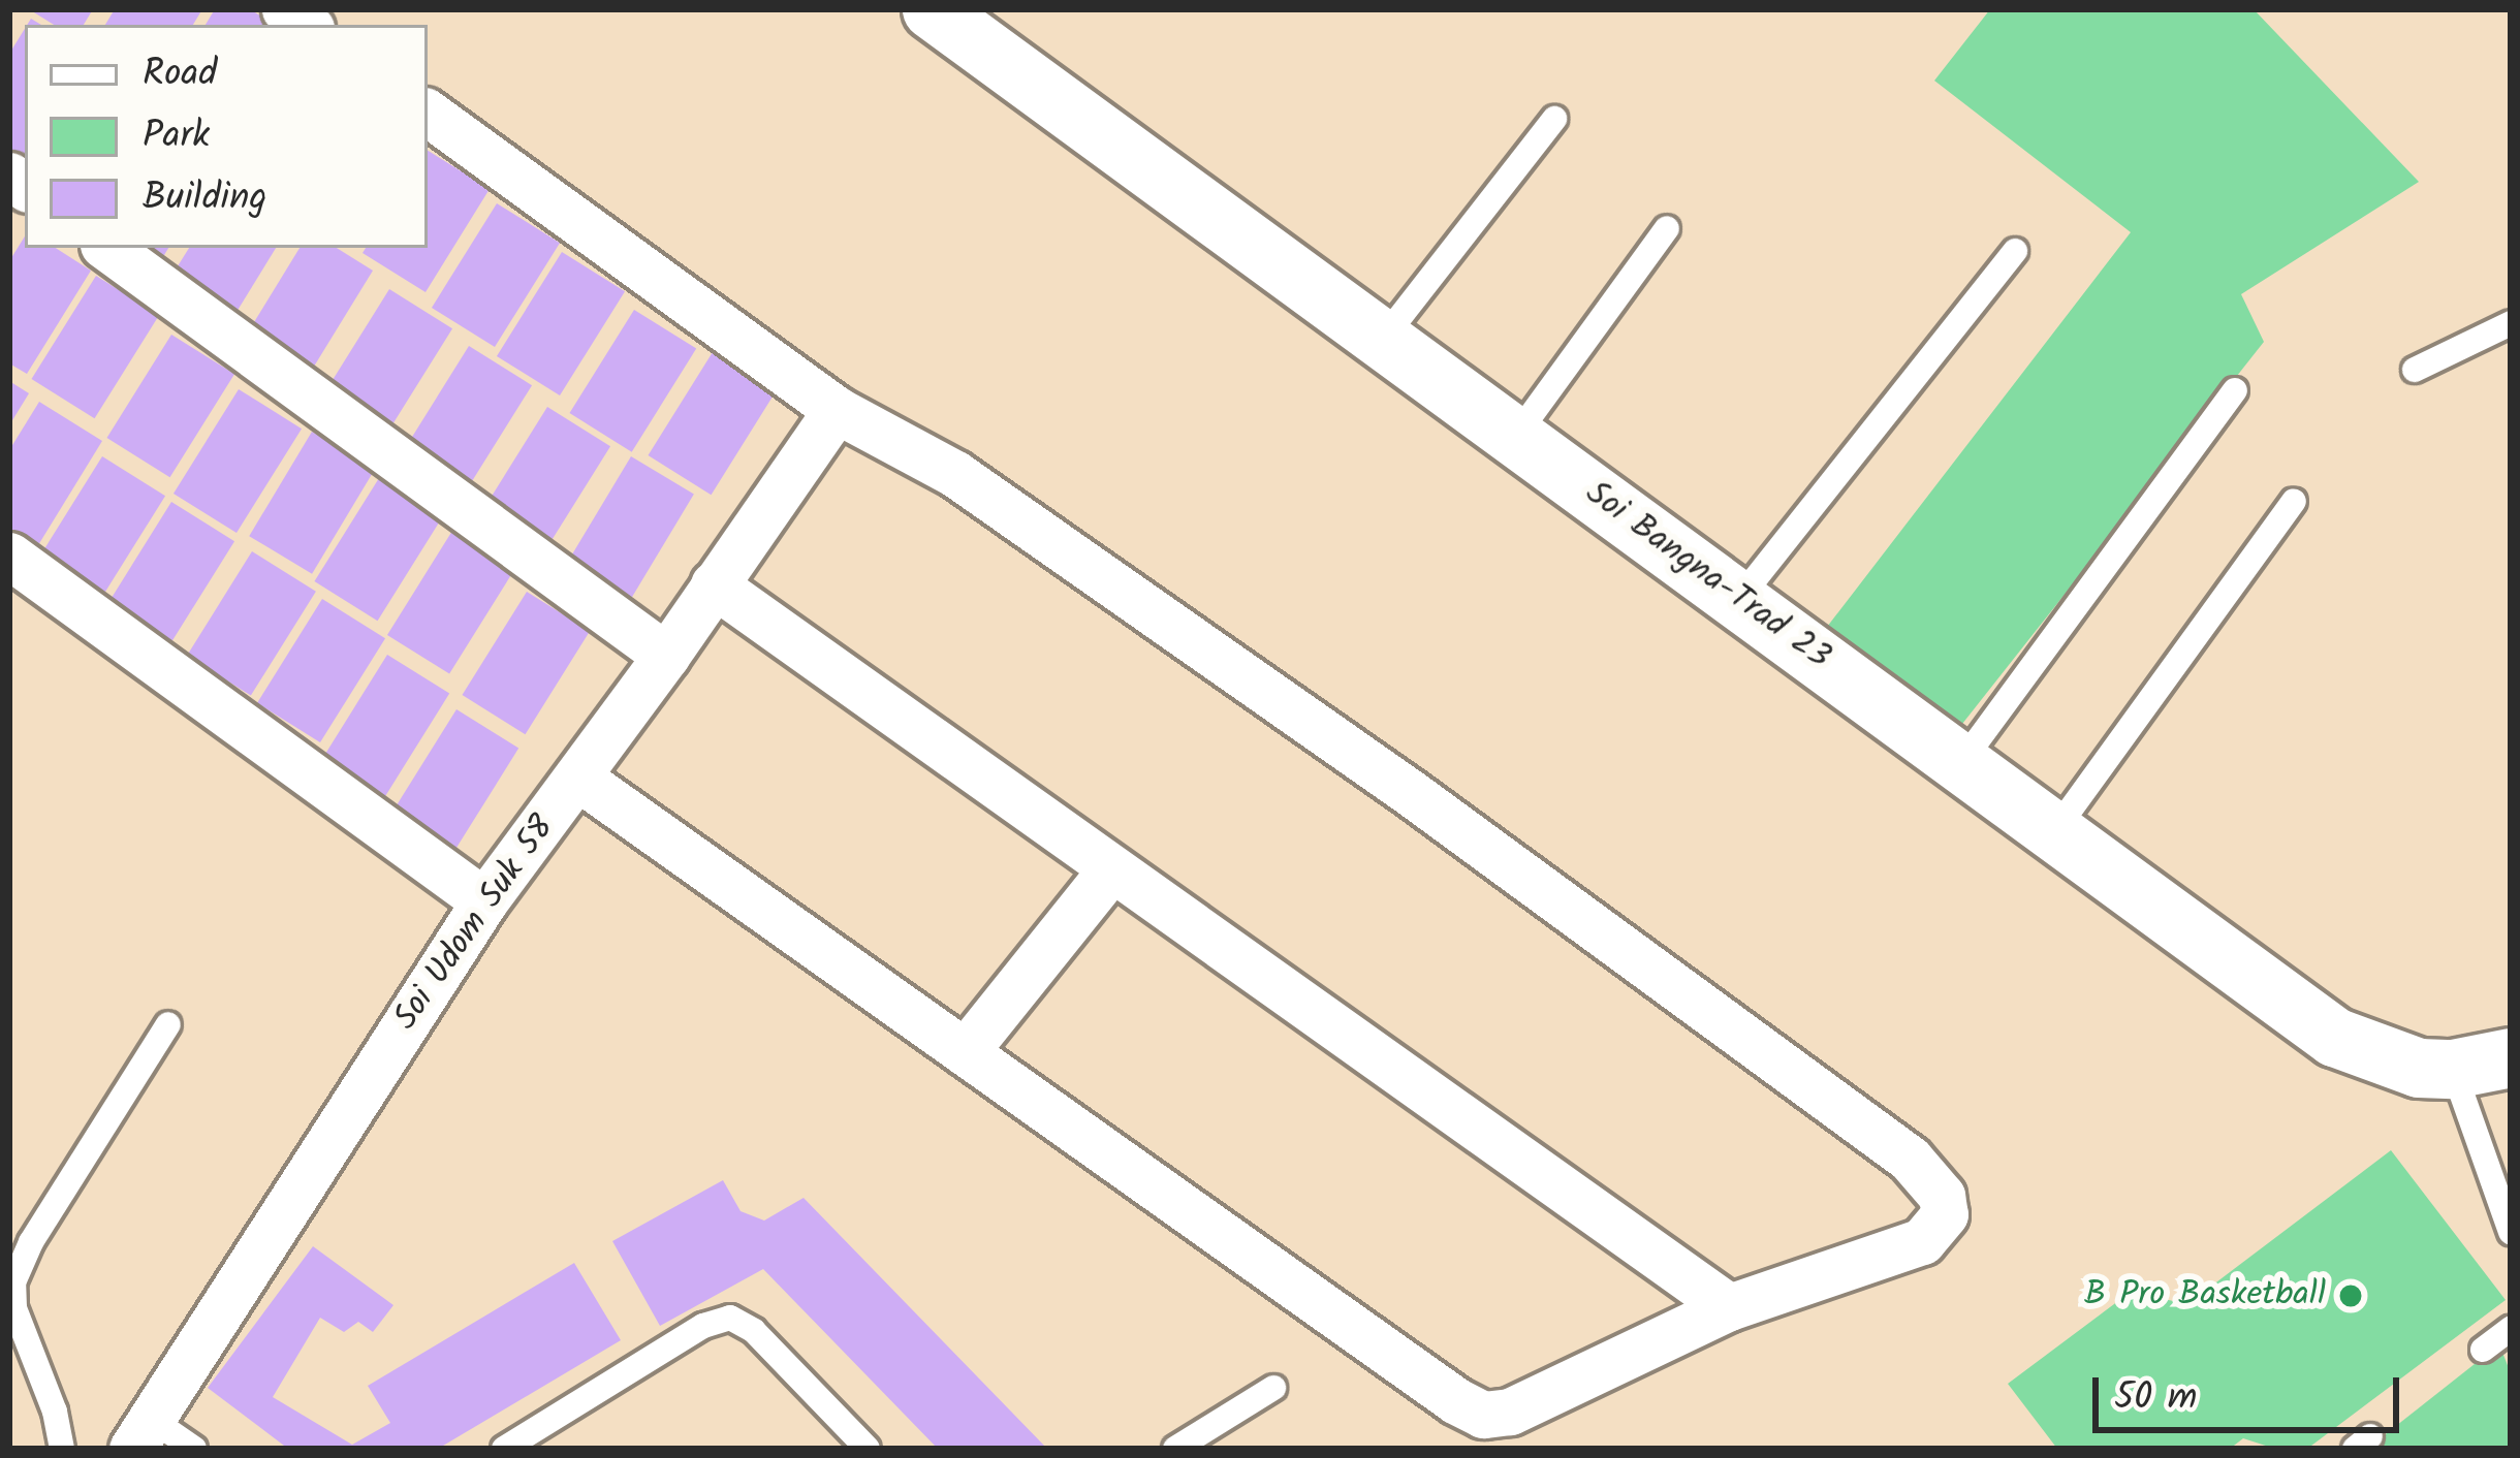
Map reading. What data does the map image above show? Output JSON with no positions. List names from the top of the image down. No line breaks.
{"streets":{"street":["Soi Bangna-Trad 23","Soi Udom Suk 58"]},"places":["B Pro Basketball"],"legend":["Road","Park","Building"],"scale_bar":"50 m"}
